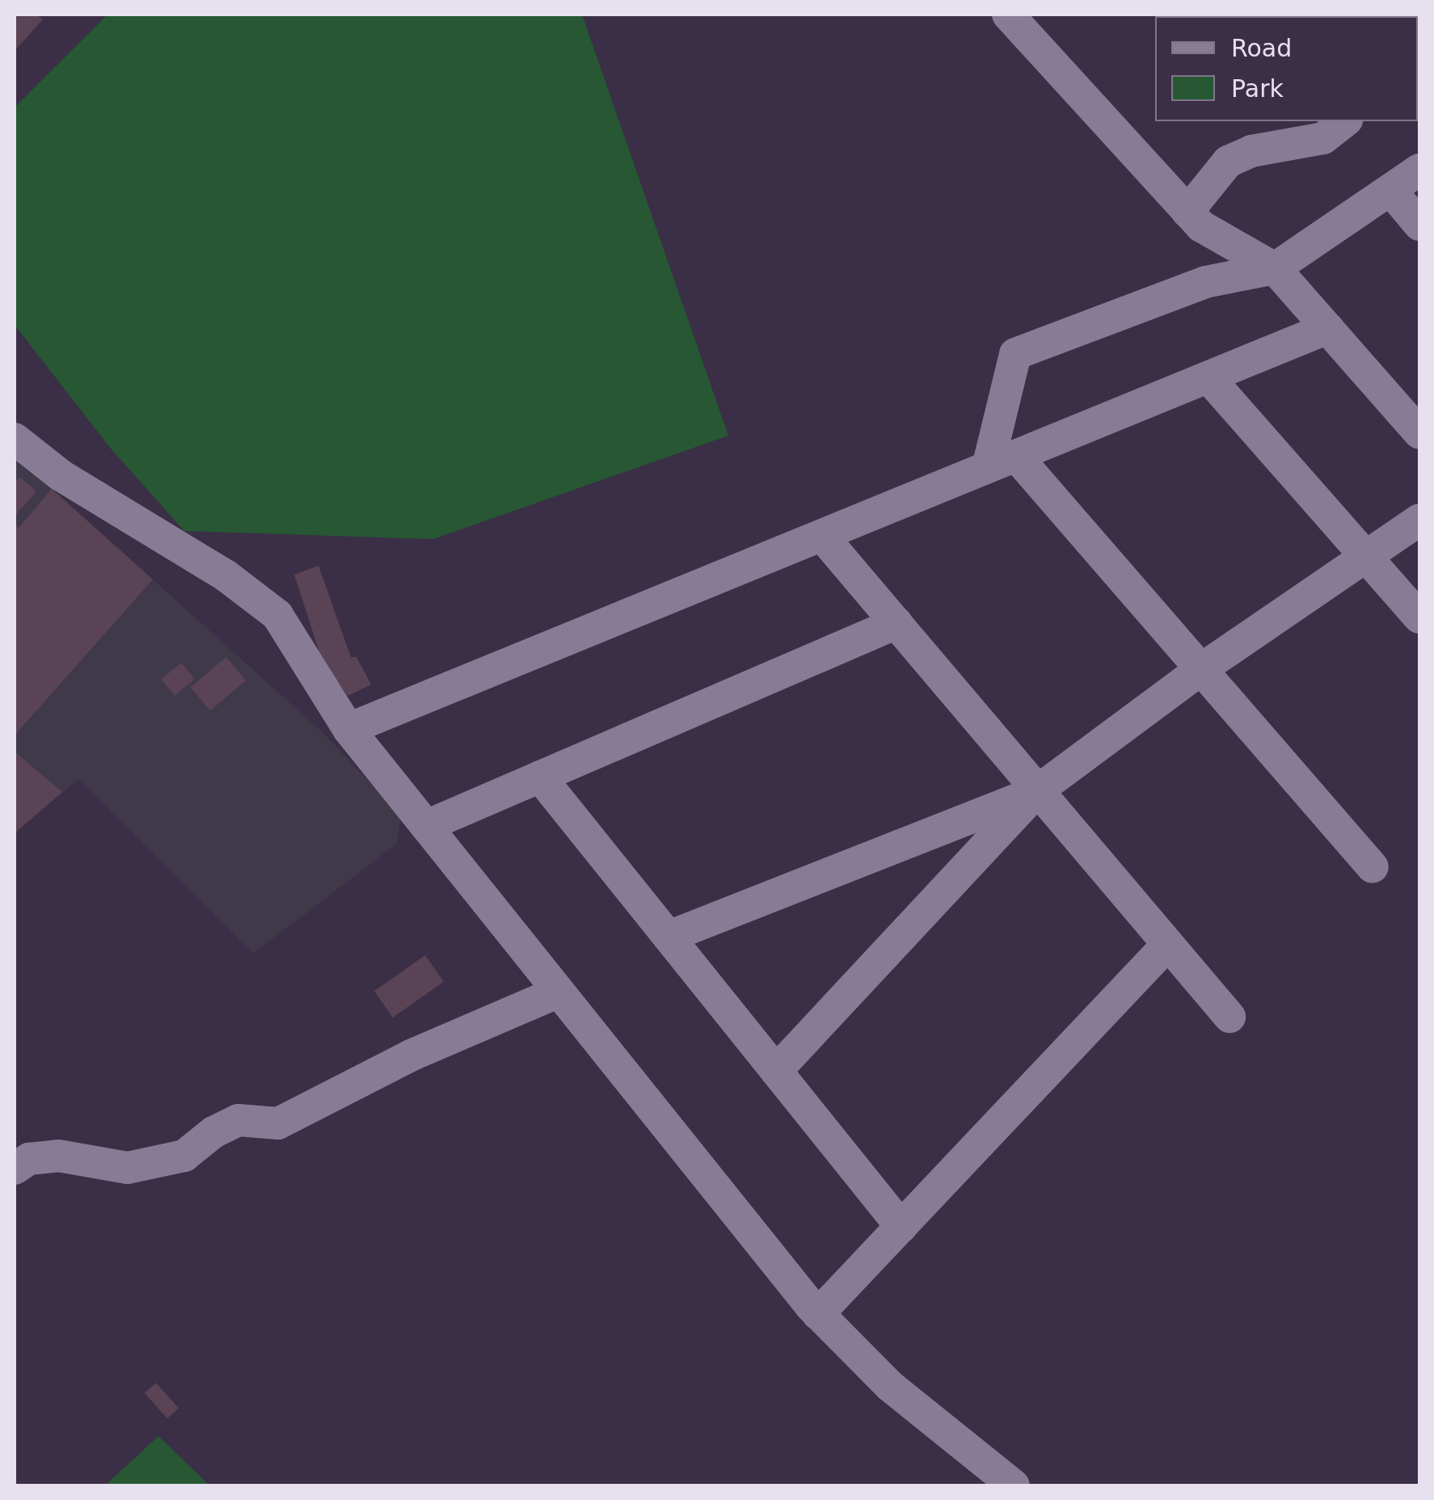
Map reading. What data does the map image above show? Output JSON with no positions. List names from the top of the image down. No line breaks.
{"legend":["Road","Park"]}
